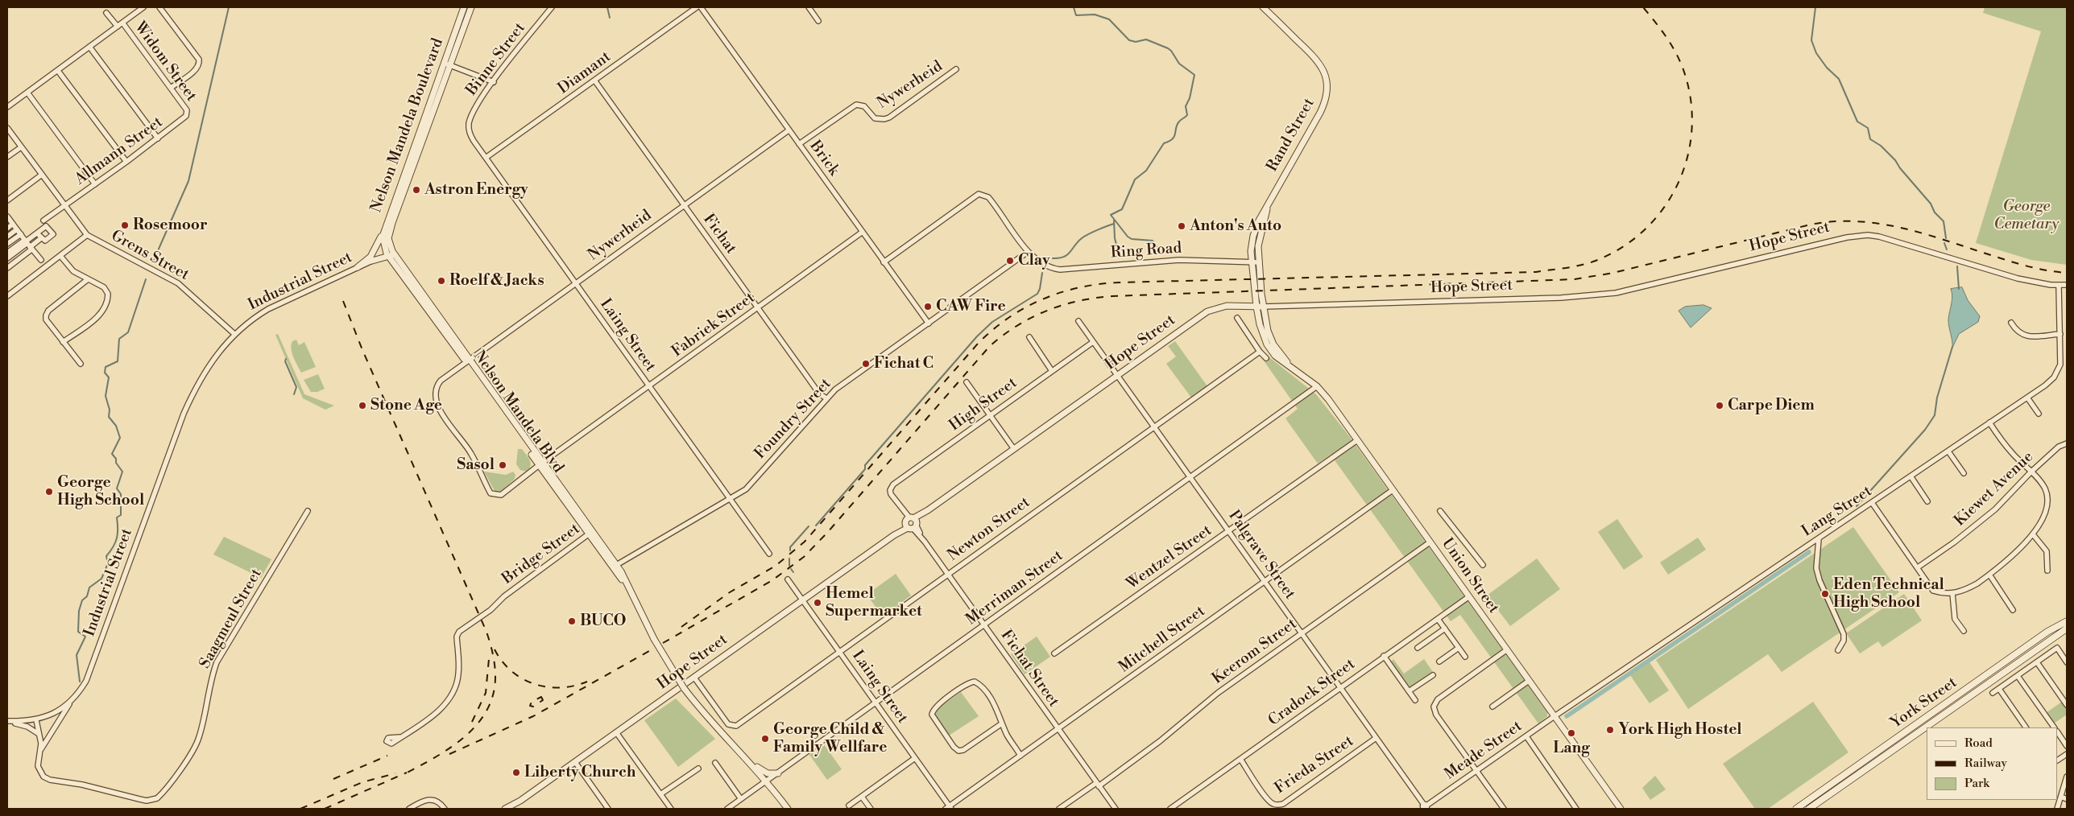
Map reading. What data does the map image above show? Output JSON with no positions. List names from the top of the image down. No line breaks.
{"streets":{"main road":["York Street"],"street":["Binne Street","Widom Street","Diamant","Nywerheid","Nelson Mandela Boulevard","Rand Street","Allmann Street","Brick","Fichat","Hope Street","Ring Road","Grens Street","Industrial Street","Fabriek Street","Laing Street","High Street","Nelson Mandela Blvd","Foundry Street","Kiewet Avenue","Lang Street","Newton Street","Bridge Street","Palgrave Street","Wentzel Street","Union Street","Merriman Street","Saagmeul Street","Mitchell Street","Keerom Street","Fichat Street","Cradock Street","Meade Street","Frieda Street"]},"crossings":[["Binne Street","Laing Street"],["Widom Street","Allmann Street"],["Diamant","Fichat"],["Diamant","Laing Street"],["Nywerheid","Brick"],["Nywerheid","Fichat"],["Nywerheid","Fabriek Street"],["Nywerheid","Laing Street"],["Nywerheid","Nelson Mandela Blvd"],["Nelson Mandela Boulevard","Industrial Street"],["Nelson Mandela Boulevard","Nelson Mandela Blvd"],["Rand Street","Ring Road"],["Rand Street","Union Street"],["Brick","Fabriek Street"],["Brick","Foundry Street"],["Fichat","Fabriek Street"],["Fichat","Foundry Street"],["Hope Street","Laing Street"],["Hope Street","Lang Street"],["Hope Street","Newton Street"],["Hope Street","Palgrave Street"],["Hope Street","Union Street"],["Hope Street","Fichat Street"],["Ring Road","Foundry Street"],["Ring Road","Union Street"],["Grens Street","Industrial Street"],["Industrial Street","Nelson Mandela Blvd"],["Industrial Street","Saagmeul Street"],["Fabriek Street","Laing Street"],["Fabriek Street","Nelson Mandela Blvd"],["Laing Street","Foundry Street"],["Laing Street","Newton Street"],["Laing Street","Merriman Street"],["Laing Street","Mitchell Street"],["High Street","Palgrave Street"],["High Street","Fichat Street"],["Nelson Mandela Blvd","Foundry Street"],["Nelson Mandela Blvd","Bridge Street"],["Nelson Mandela Blvd","Merriman Street"],["Lang Street","Union Street"],["Lang Street","Meade Street"],["Newton Street","Palgrave Street"],["Newton Street","Fichat Street"],["Palgrave Street","Wentzel Street"],["Palgrave Street","Merriman Street"],["Palgrave Street","Mitchell Street"],["Palgrave Street","Keerom Street"],["Palgrave Street","Cradock Street"],["Palgrave Street","Meade Street"],["Palgrave Street","Frieda Street"],["Wentzel Street","Union Street"],["Union Street","Merriman Street"],["Union Street","Mitchell Street"],["Union Street","Keerom Street"],["Union Street","Cradock Street"],["Union Street","Meade Street"],["Merriman Street","Fichat Street"],["Mitchell Street","Fichat Street"],["Keerom Street","Fichat Street"],["Cradock Street","Frieda Street"]],"parks":["George Cemetary"],"places":["Astron Energy","Rosemoor","Anton's Auto","Clay","Roelf & Jacks","CAW Fire","Fichat C","Stone Age","Carpe Diem","Sasol","George High School","Eden Technical High School","Hemel Supermarket","BUCO","York High Hostel","Lang","George Child & Family Wellfare","Liberty Church"],"legend":["Road","Railway","Park"]}
